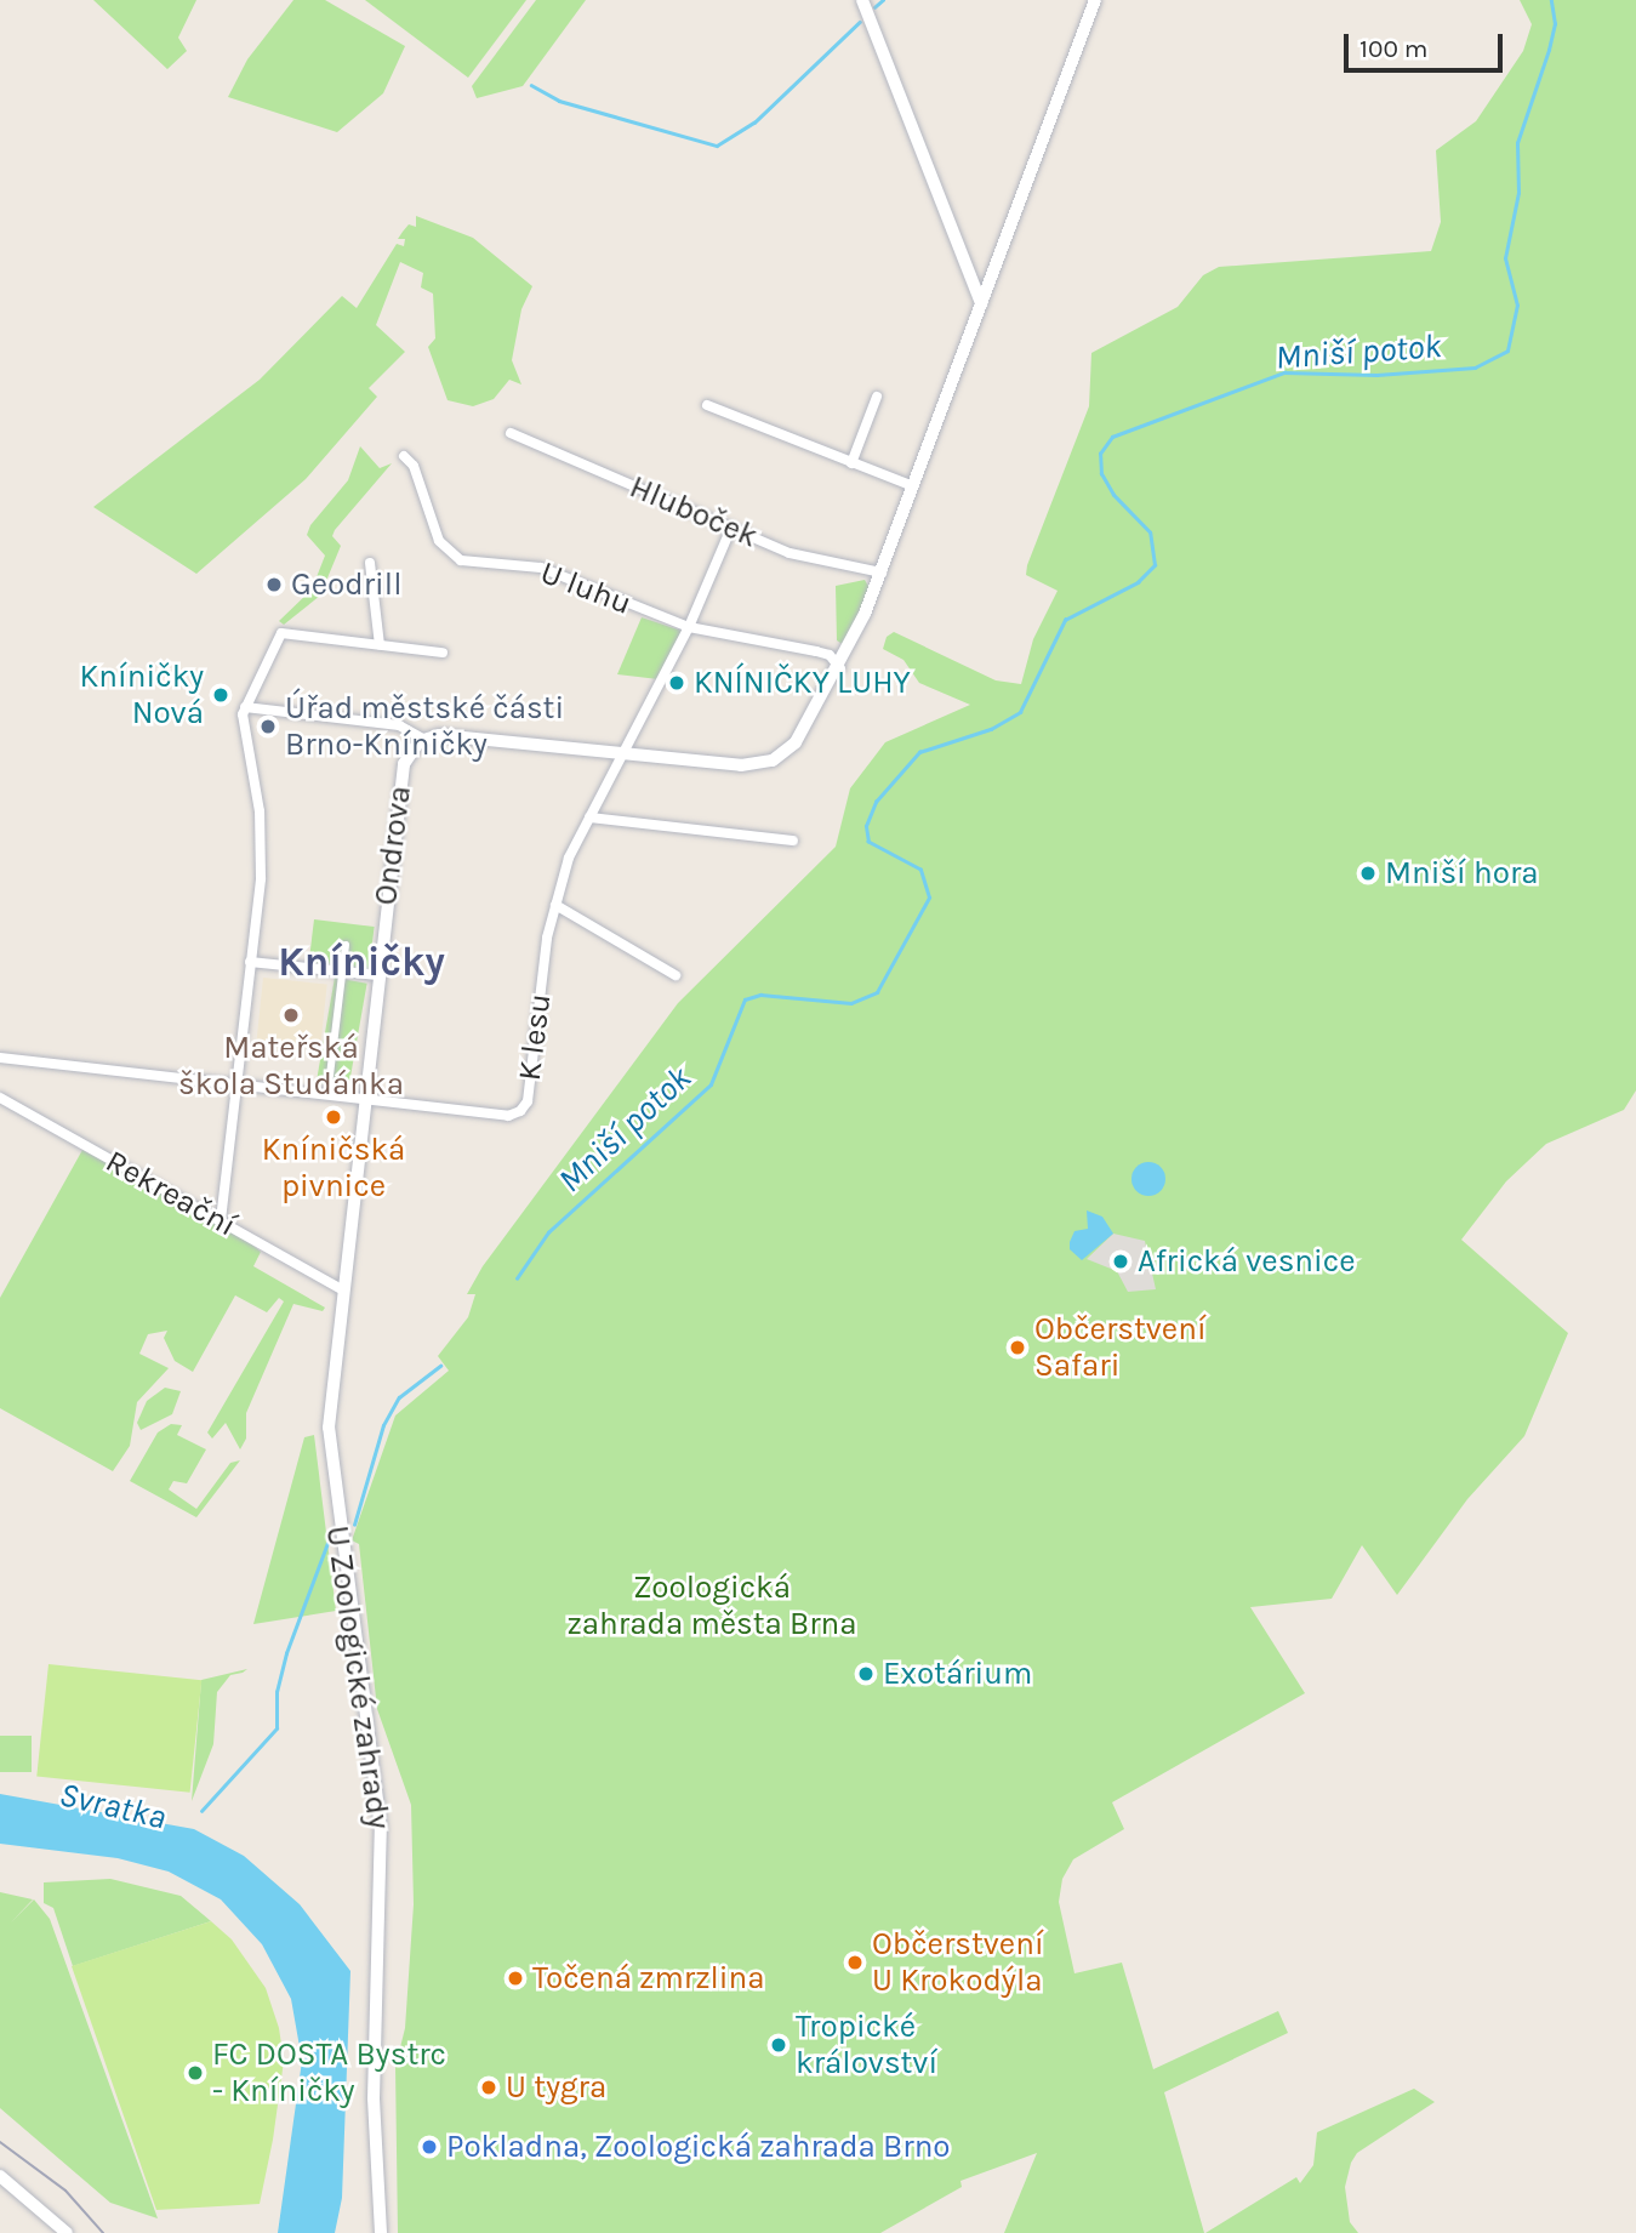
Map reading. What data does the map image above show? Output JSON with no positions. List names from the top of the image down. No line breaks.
{"streets":{"street":["Hluboček","U luhu","Ondrova","K lesu","Rekreační","U Zoologické zahrady"]},"crossings":[["Hluboček","K lesu"],["U luhu","K lesu"],["Ondrova","K lesu"],["Ondrova","Rekreační"],["Ondrova","U Zoologické zahrady"]],"districts":["Kníničky"],"water":["Mniší potok","Svratka"],"parks":["Zoologická zahrada města Brna"],"places":["Geodrill","KNÍNIČKY LUHY","Kníničky Nová","Úřad městské části Brno-Kníničky","Mniší hora","Mateřská škola Studánka","Kníničská pivnice","Africká vesnice","Občerstvení Safari","Exotárium","Občerstvení U Krokodýla","Točená zmrzlina","Tropické království","FC DOSTA Bystrc - Kníničky","U tygra","Pokladna, Zoologická zahrada Brno"],"scale_bar":"100 m"}
